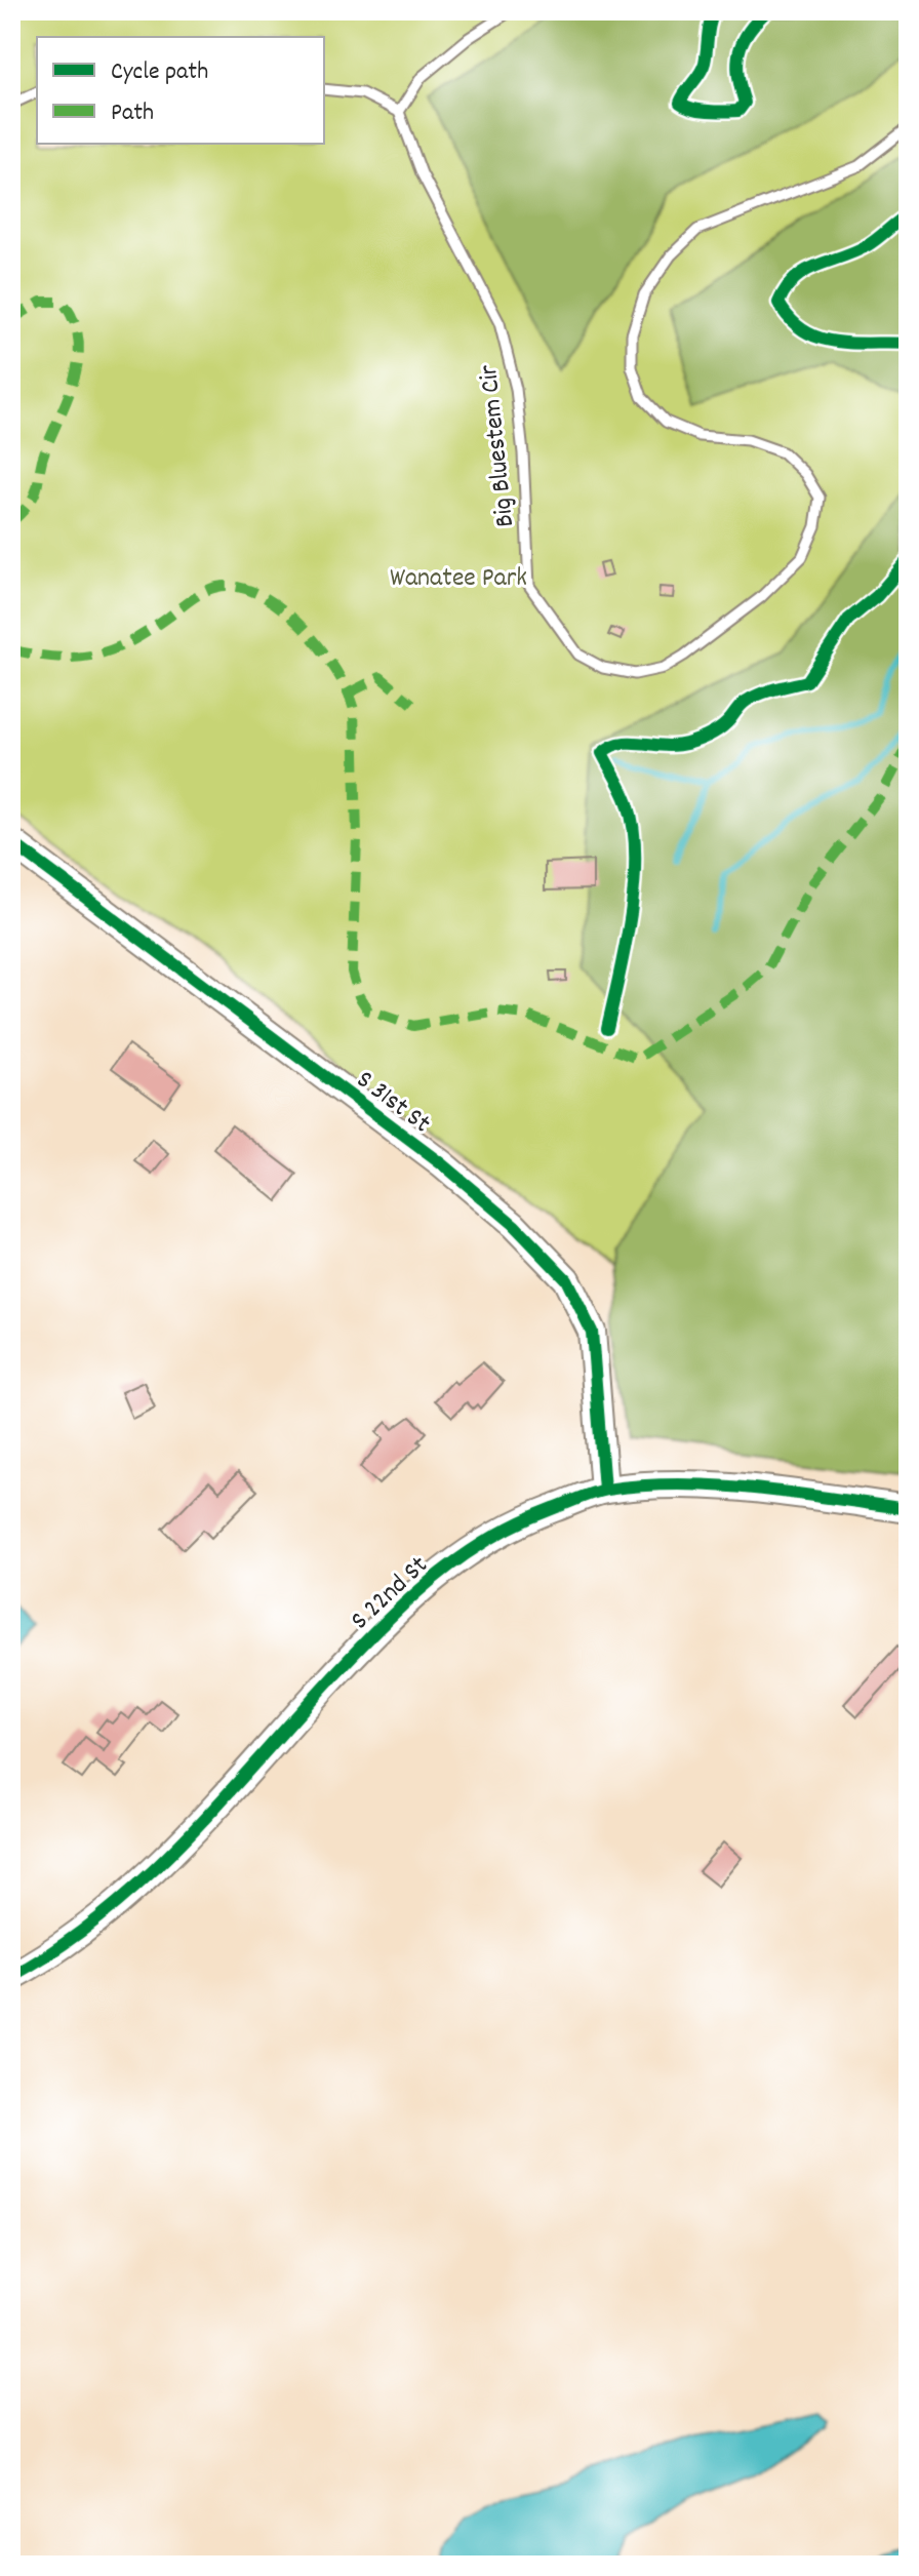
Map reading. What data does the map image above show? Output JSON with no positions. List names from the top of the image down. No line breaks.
{"streets":{"street":["S 31st St","S 22nd St"],"lane":["Big Bluestem Cir"]},"crossings":[["S 31st St","S 22nd St"]],"parks":["Wanatee Park"],"legend":["Cycle path","Path"]}
